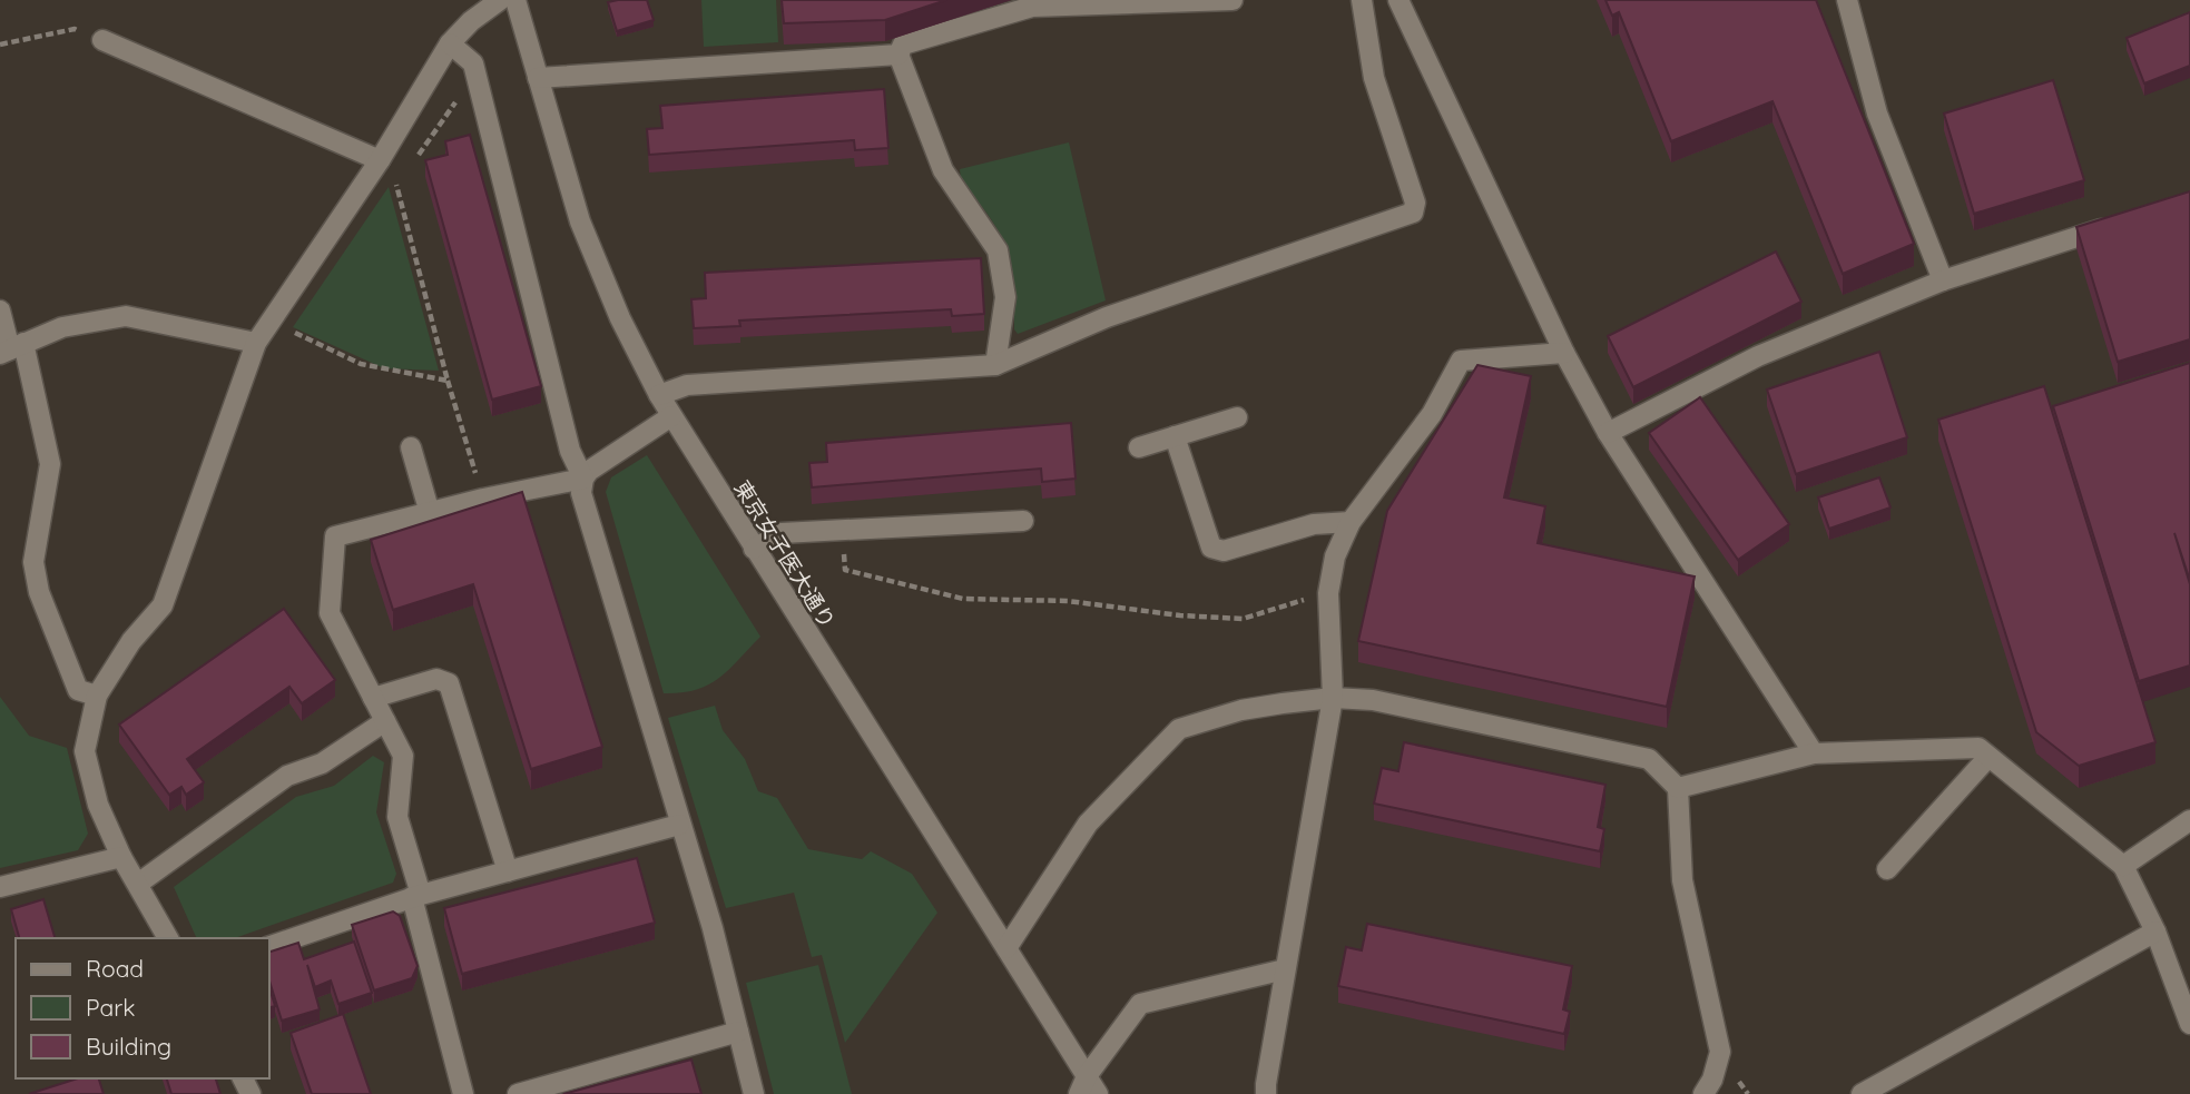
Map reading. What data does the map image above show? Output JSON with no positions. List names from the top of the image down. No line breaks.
{"streets":{"street":["東京女子医大通り"]},"legend":["Road","Park","Building"]}
